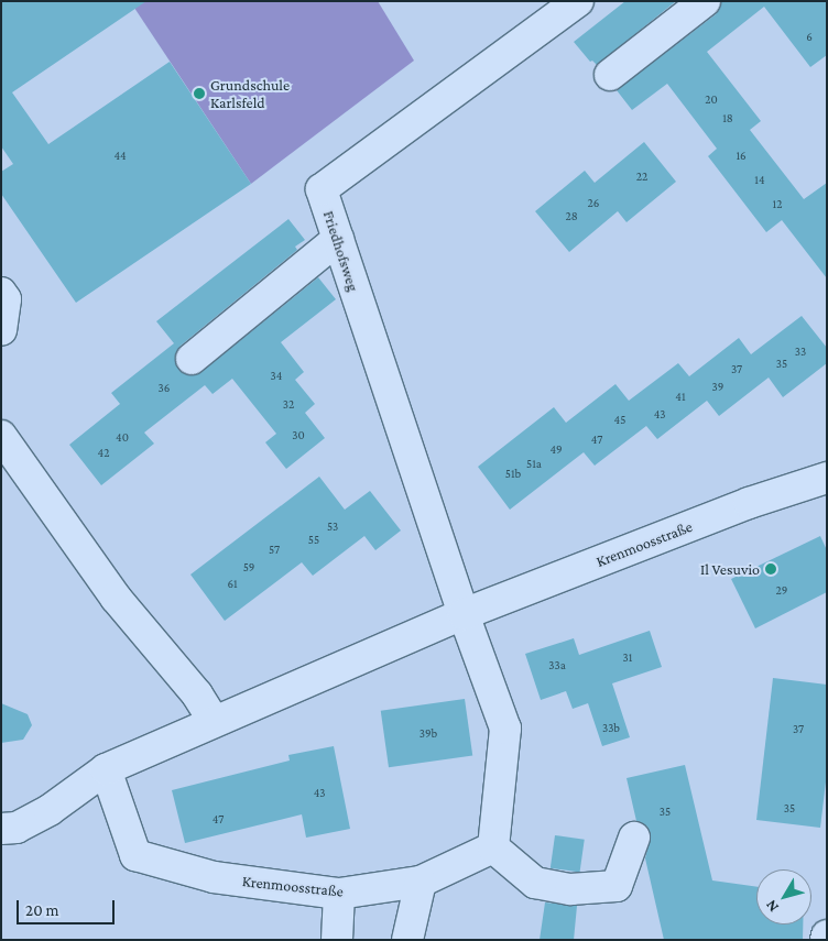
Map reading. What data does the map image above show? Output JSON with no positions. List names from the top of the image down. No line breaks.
{"streets":{"street":["Friedhofsweg","Krenmoosstraße"]},"crossings":[["Friedhofsweg","Krenmoosstraße"]],"places":["Grundschule Karlsfeld","Il Vesuvio"],"house_numbers":["6","20","18","44","16","22","14","26","12","28","33","35","37","34","39","36","41","32","43","45","30","40","47","49","42","51a","51b","53","55","57","59","61","29","31","33a","33b","37","39b","43","35","35","47"],"scale_bar":"20 m","north":"bottom left"}
